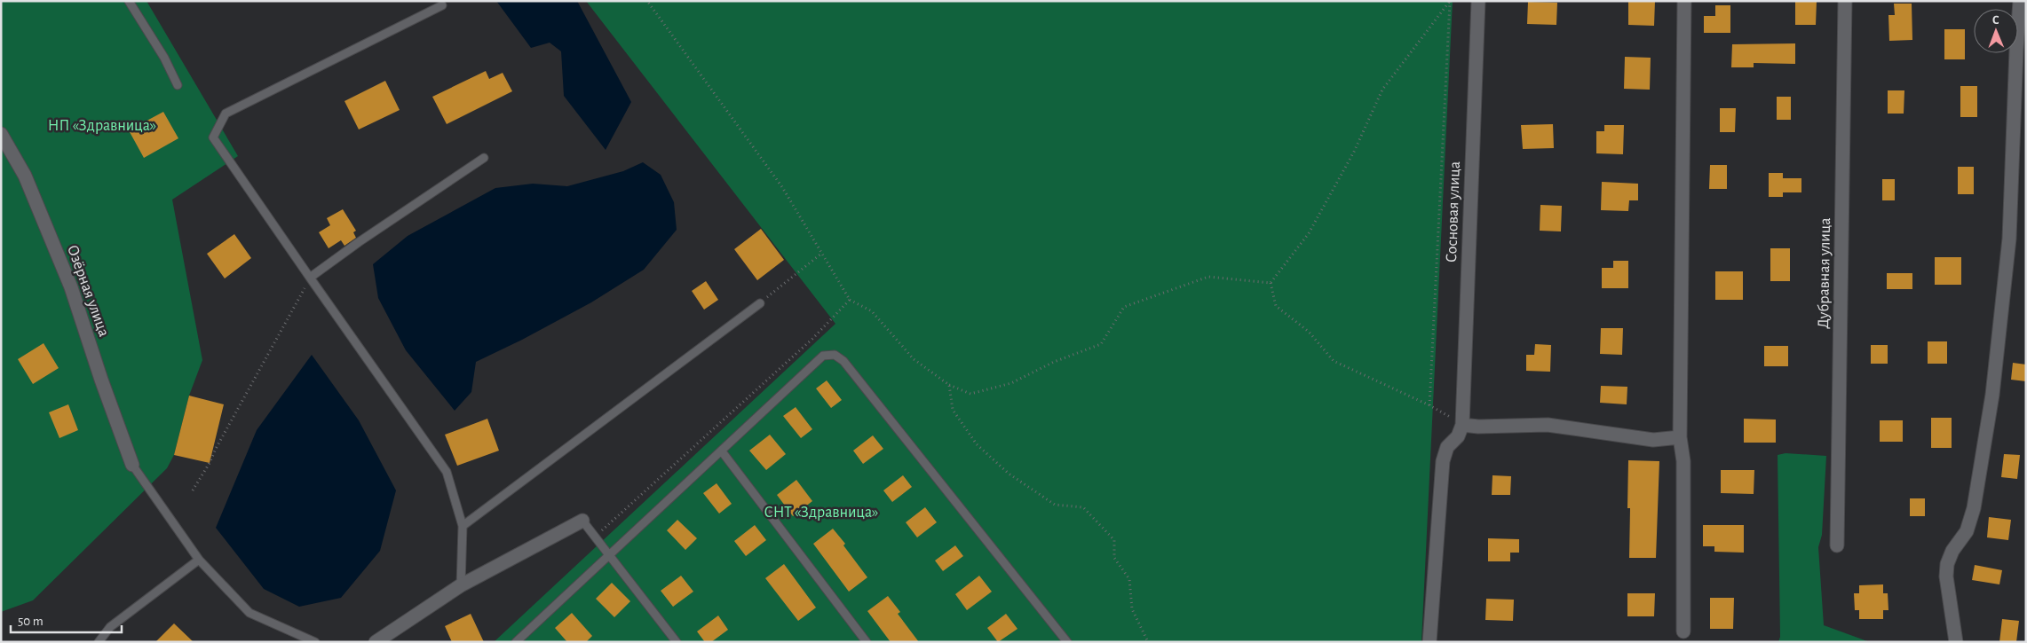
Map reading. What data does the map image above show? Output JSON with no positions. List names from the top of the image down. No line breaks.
{"streets":{"street":["Сосновая улица","Дубравная улица","Озёрная улица"]},"parks":["НП «Здравница»","СНТ «Здравница»"],"scale_bar":"50 m","north":"top"}
